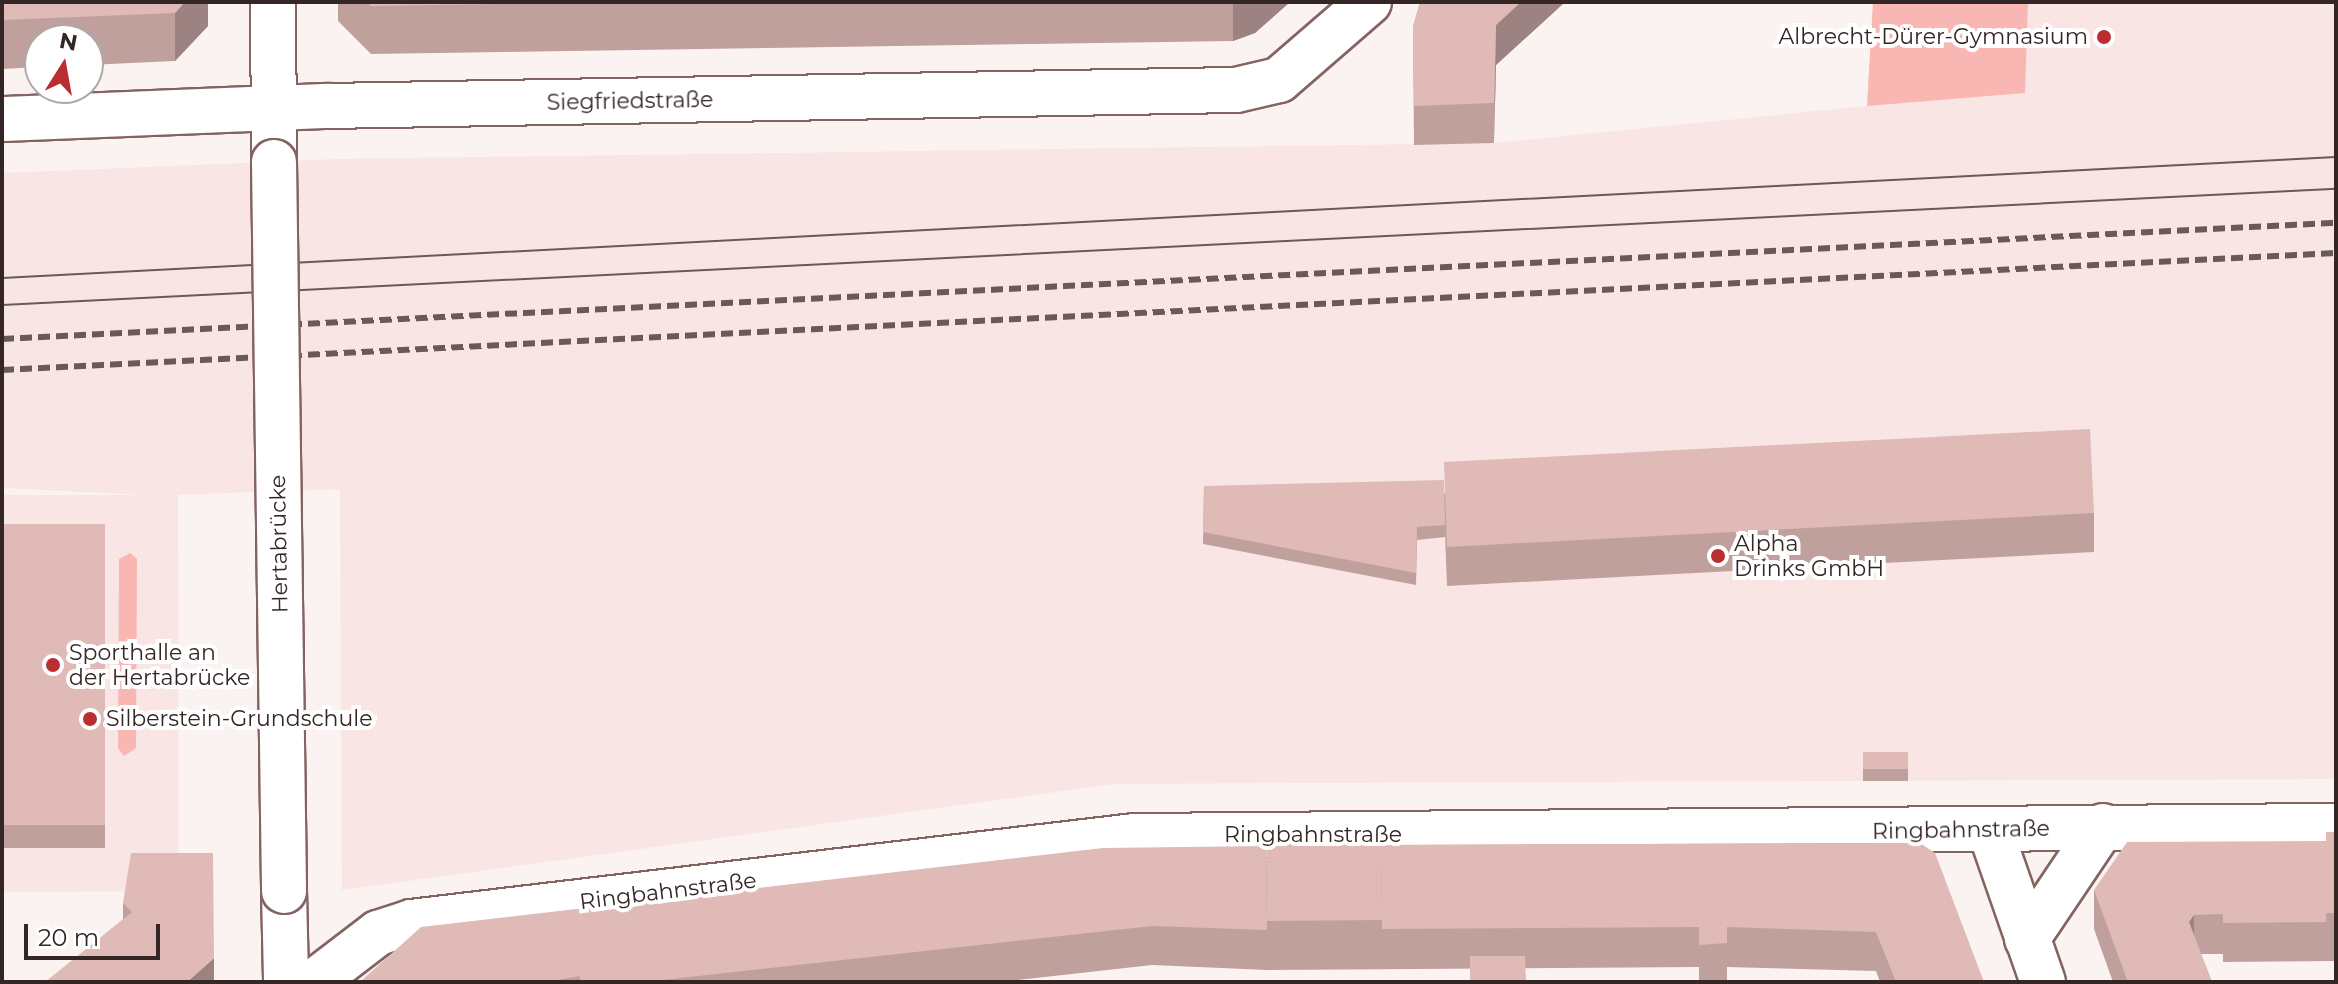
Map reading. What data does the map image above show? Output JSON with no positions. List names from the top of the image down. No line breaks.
{"streets":{"street":["Siegfriedstraße","Hertabrücke","Ringbahnstraße"]},"crossings":[["Siegfriedstraße","Hertabrücke"]],"places":["Albrecht-Dürer-Gymnasium","Alpha Drinks GmbH","Sporthalle an der Hertabrücke","Silberstein-Grundschule"],"scale_bar":"20 m","north":"top"}
